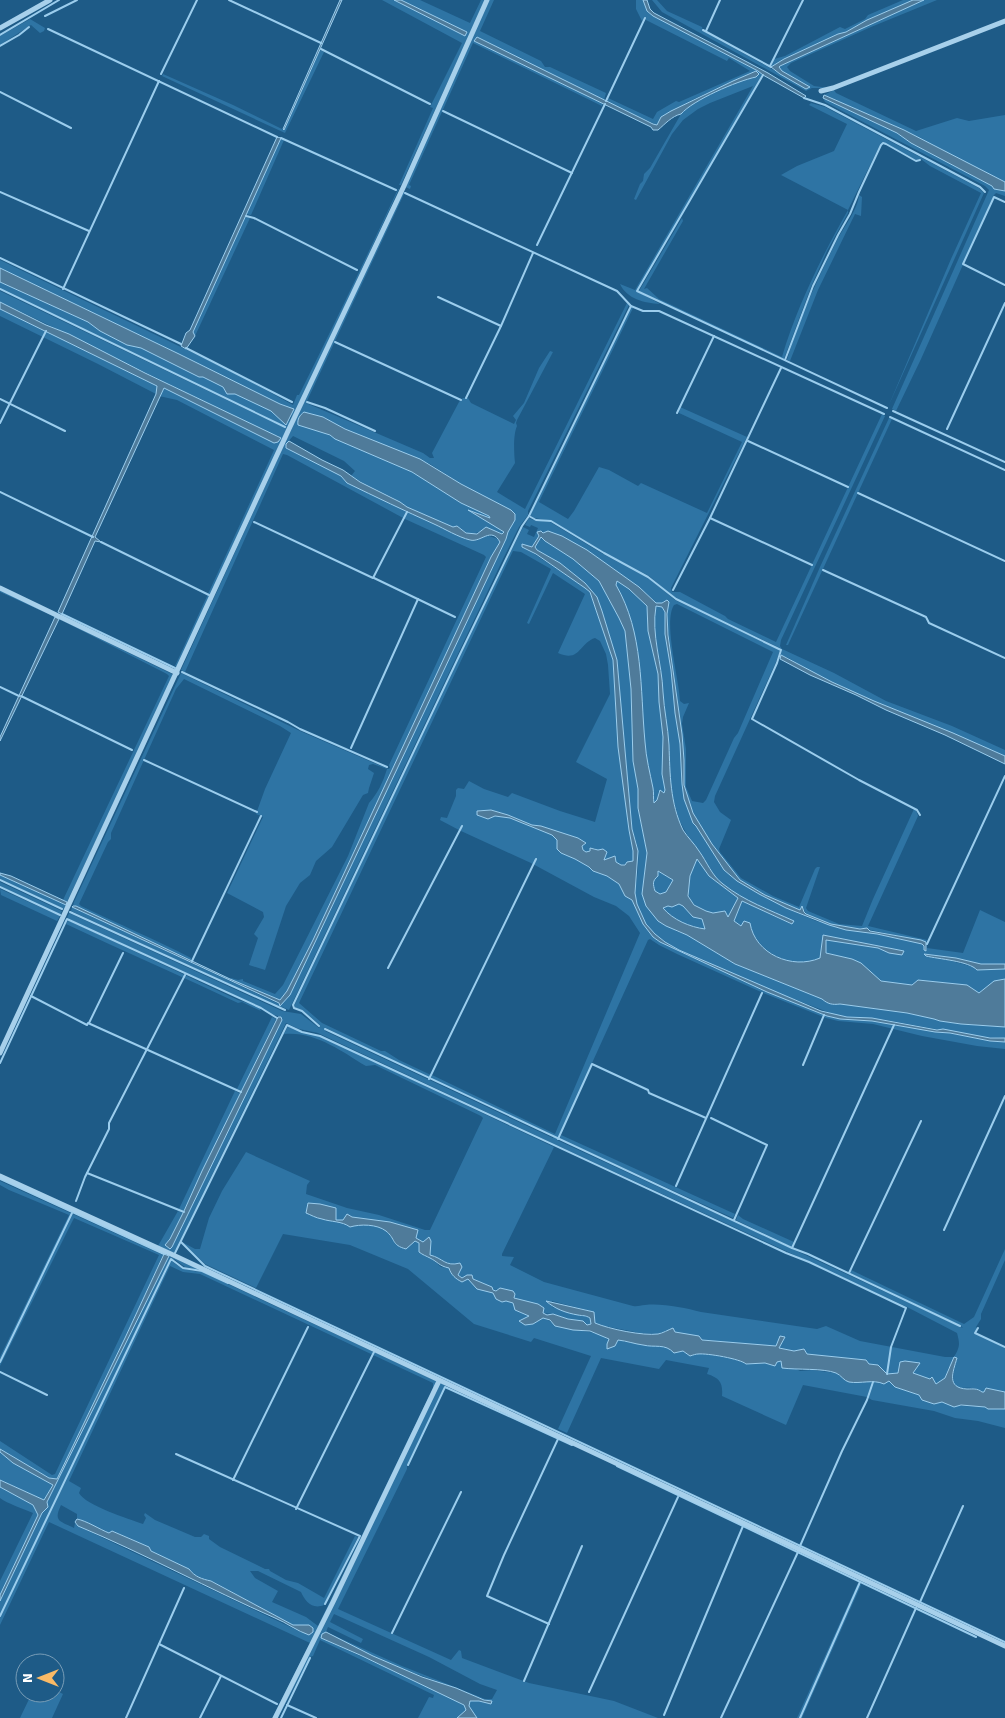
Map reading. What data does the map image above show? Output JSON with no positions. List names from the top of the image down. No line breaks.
{"north":"left"}
